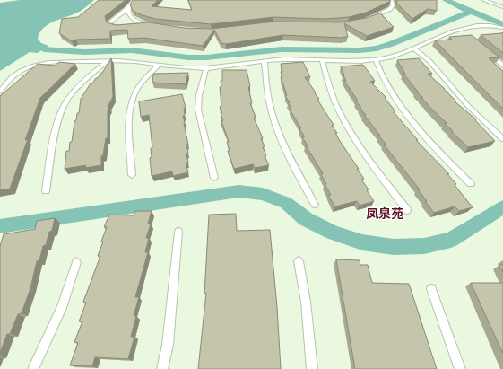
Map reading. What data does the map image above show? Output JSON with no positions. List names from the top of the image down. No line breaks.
{"districts":["凤泉苑"]}
